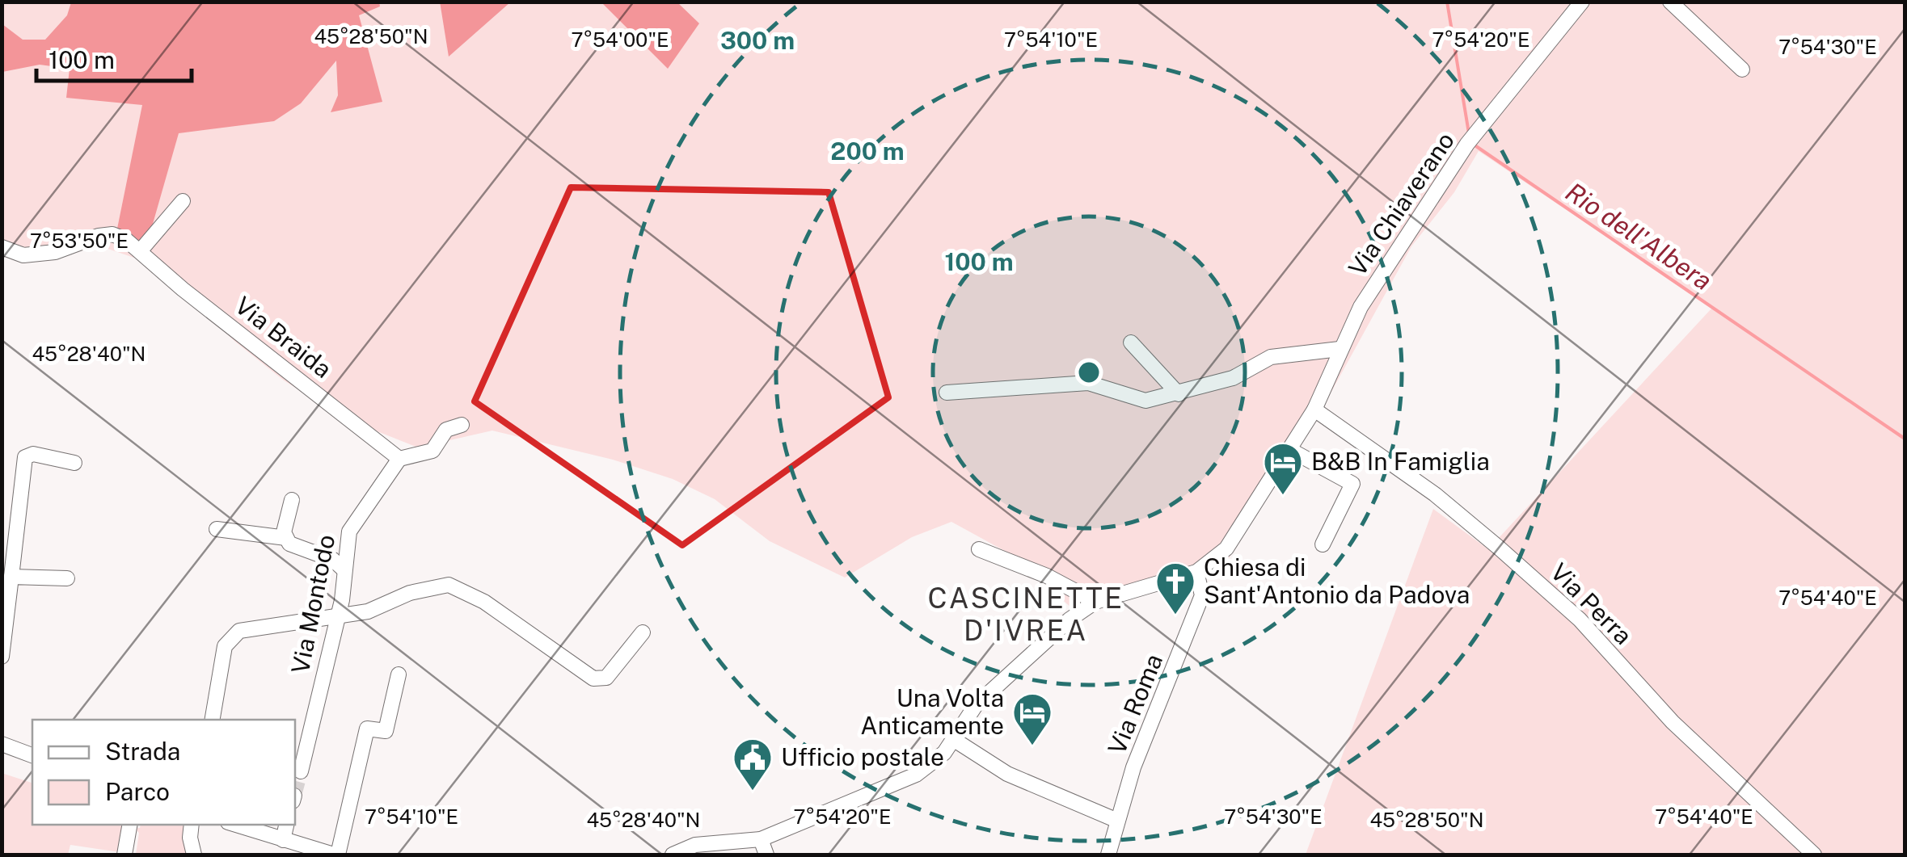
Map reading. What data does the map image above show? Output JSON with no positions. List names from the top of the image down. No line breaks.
{"streets":{"street":["Via Chiaverano","Via Braida","Via Montodo","Via Perra","Via Roma"]},"crossings":[["Via Chiaverano","Via Perra"],["Via Chiaverano","Via Roma"],["Via Braida","Via Montodo"]],"districts":["CASCINETTE D'IVREA"],"water":["Rio dell'Albera"],"places":{"hotel":["B&B In Famiglia","Una Volta Anticamente"],"church":["Chiesa di Sant'Antonio da Padova"],"public building":["Ufficio postale"]},"legend":["Strada","Parco"],"scale_bar":"100 m","coordinates":["45°28'50\"N","7°54'00\"E","7°54'10\"E","7°54'20\"E","7°54'30\"E","7°53'50\"E","45°28'40\"N","7°54'40\"E"],"rings":["300 m","200 m","100 m"]}
